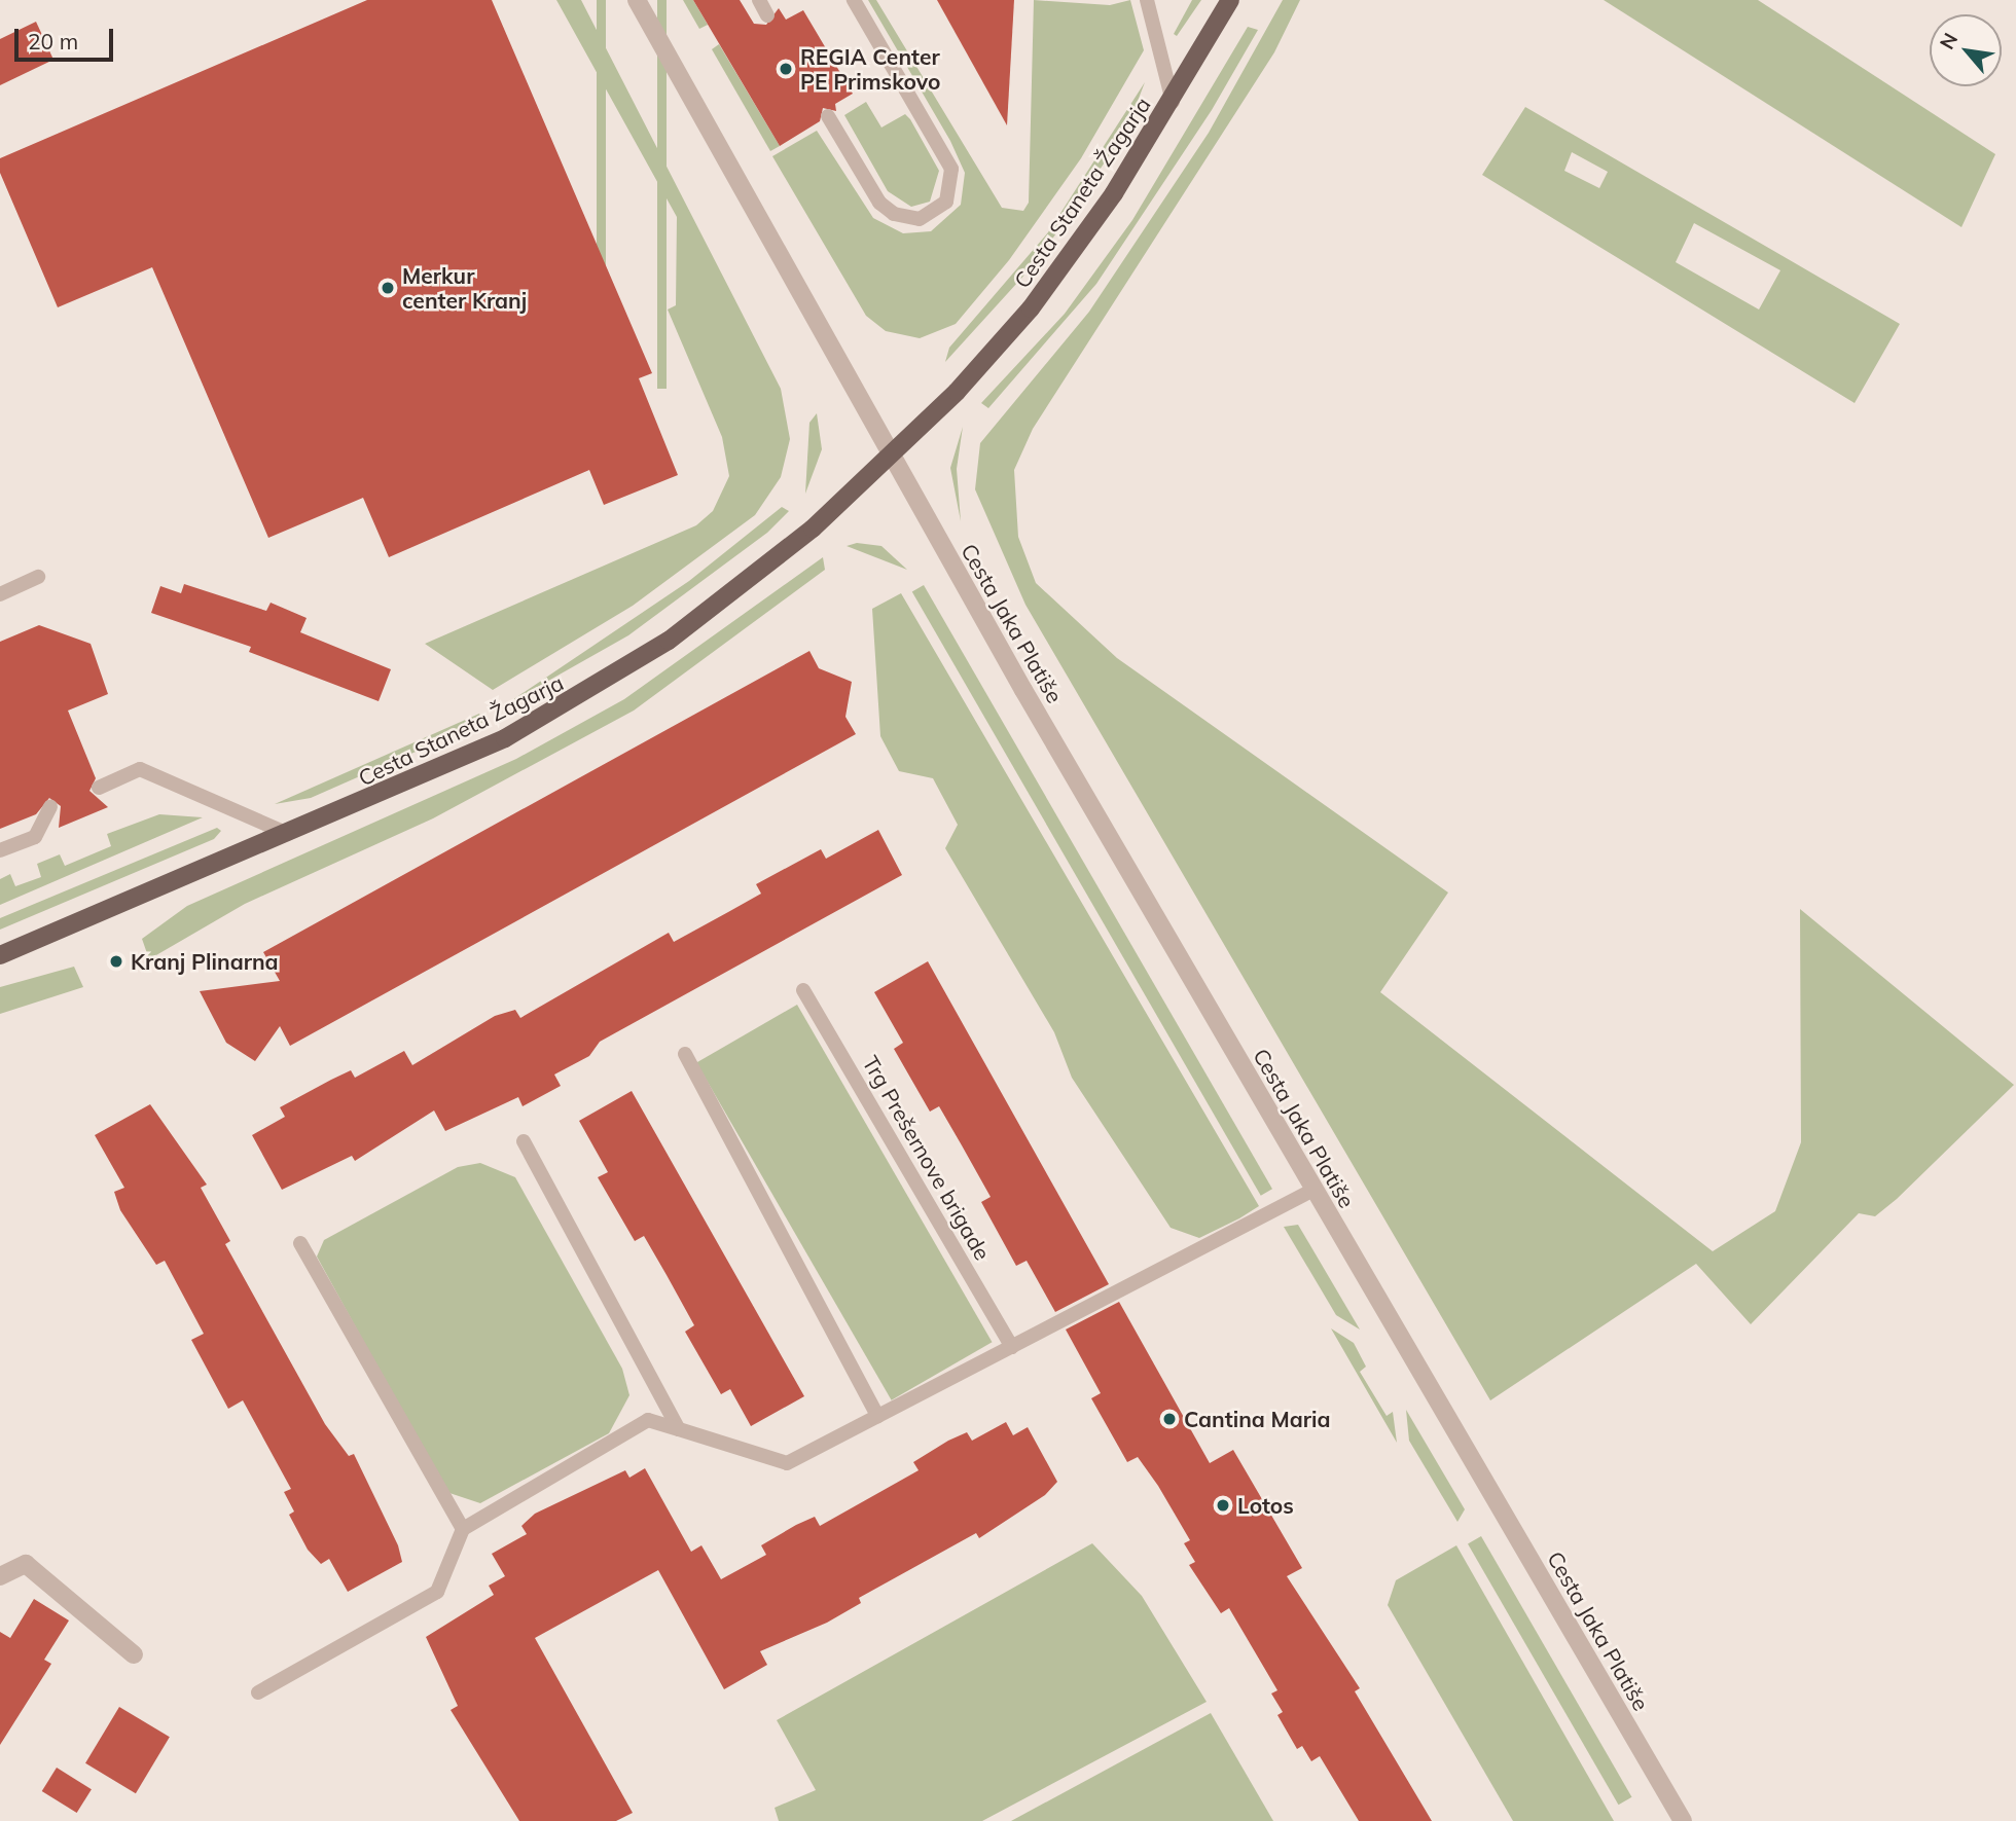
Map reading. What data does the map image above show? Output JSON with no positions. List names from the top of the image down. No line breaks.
{"streets":{"main road":["Cesta Staneta Žagarja"],"street":["Cesta Jaka Platiše"],"lane":["Trg Prešernove brigade"]},"crossings":[["Cesta Staneta Žagarja","Cesta Jaka Platiše"]],"places":["REGIA Center PE Primskovo","Merkur center Kranj","Kranj Plinarna","Cantina Maria","Lotos"],"scale_bar":"20 m","north":"top left"}
